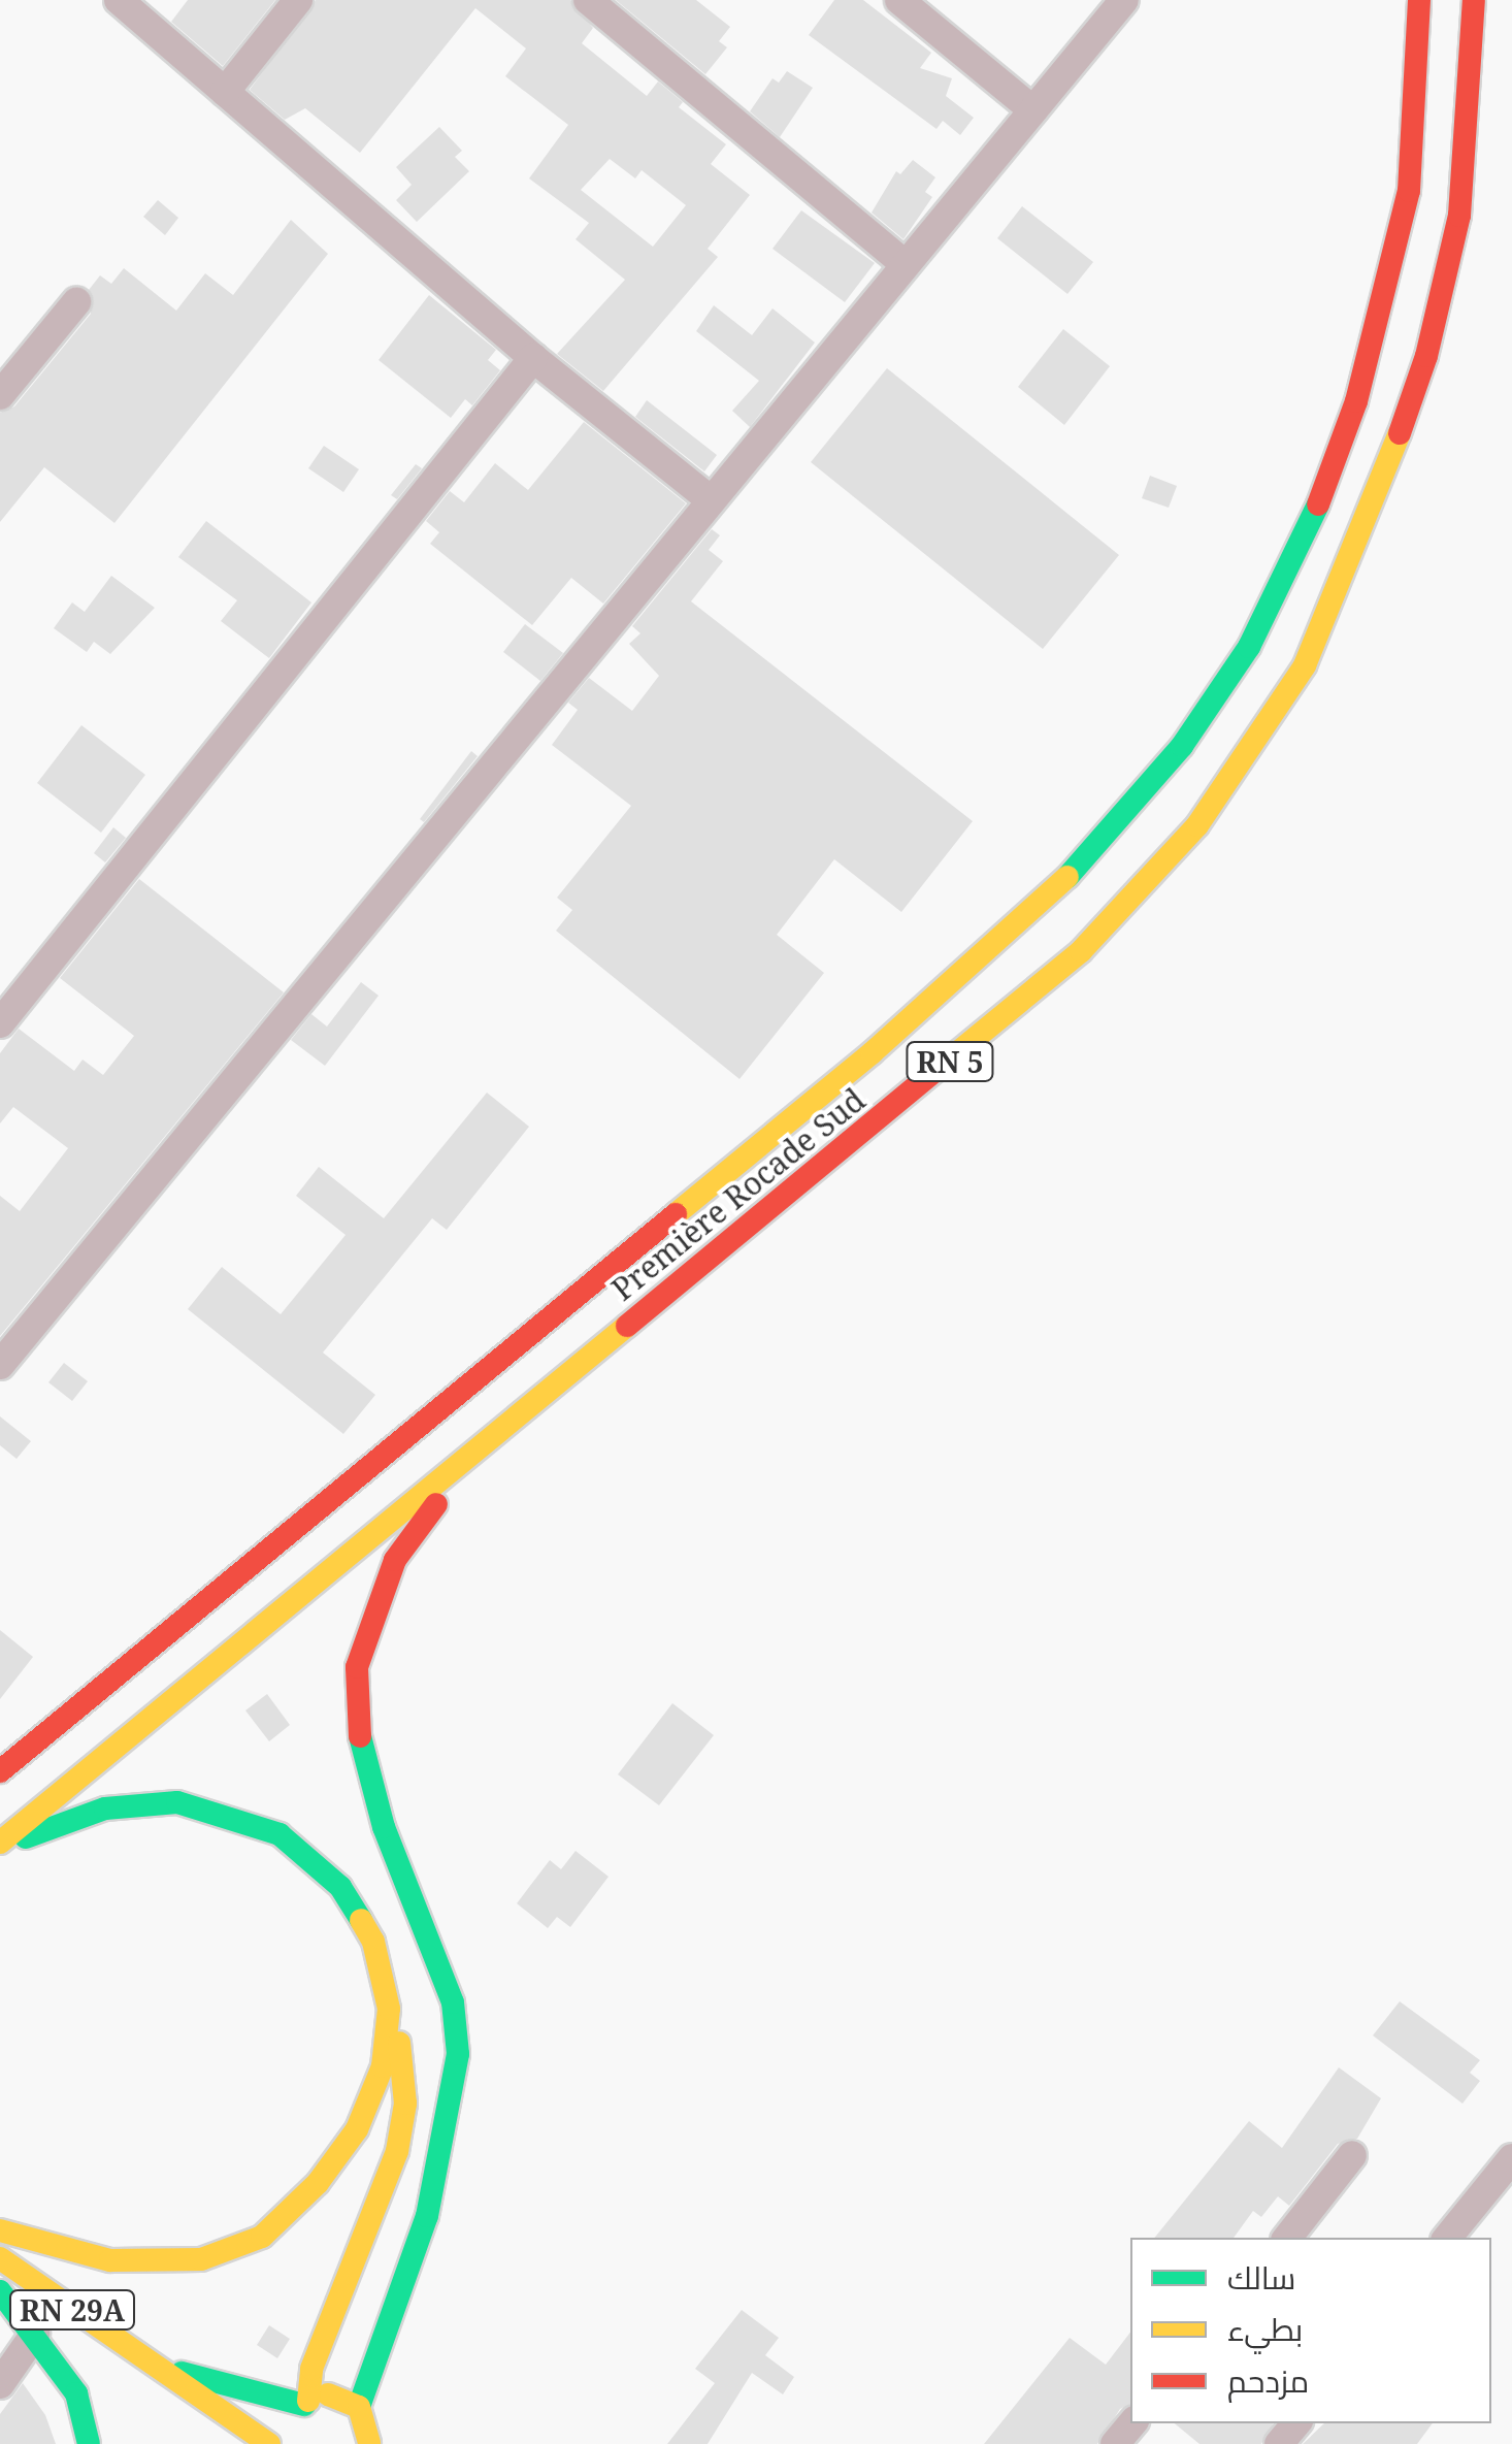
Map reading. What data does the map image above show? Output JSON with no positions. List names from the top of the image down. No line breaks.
{"streets":{"main road":["RN 5","Première Rocade Sud","RN 29A"]},"legend":["سالك","بطيء","مزدحم"]}
